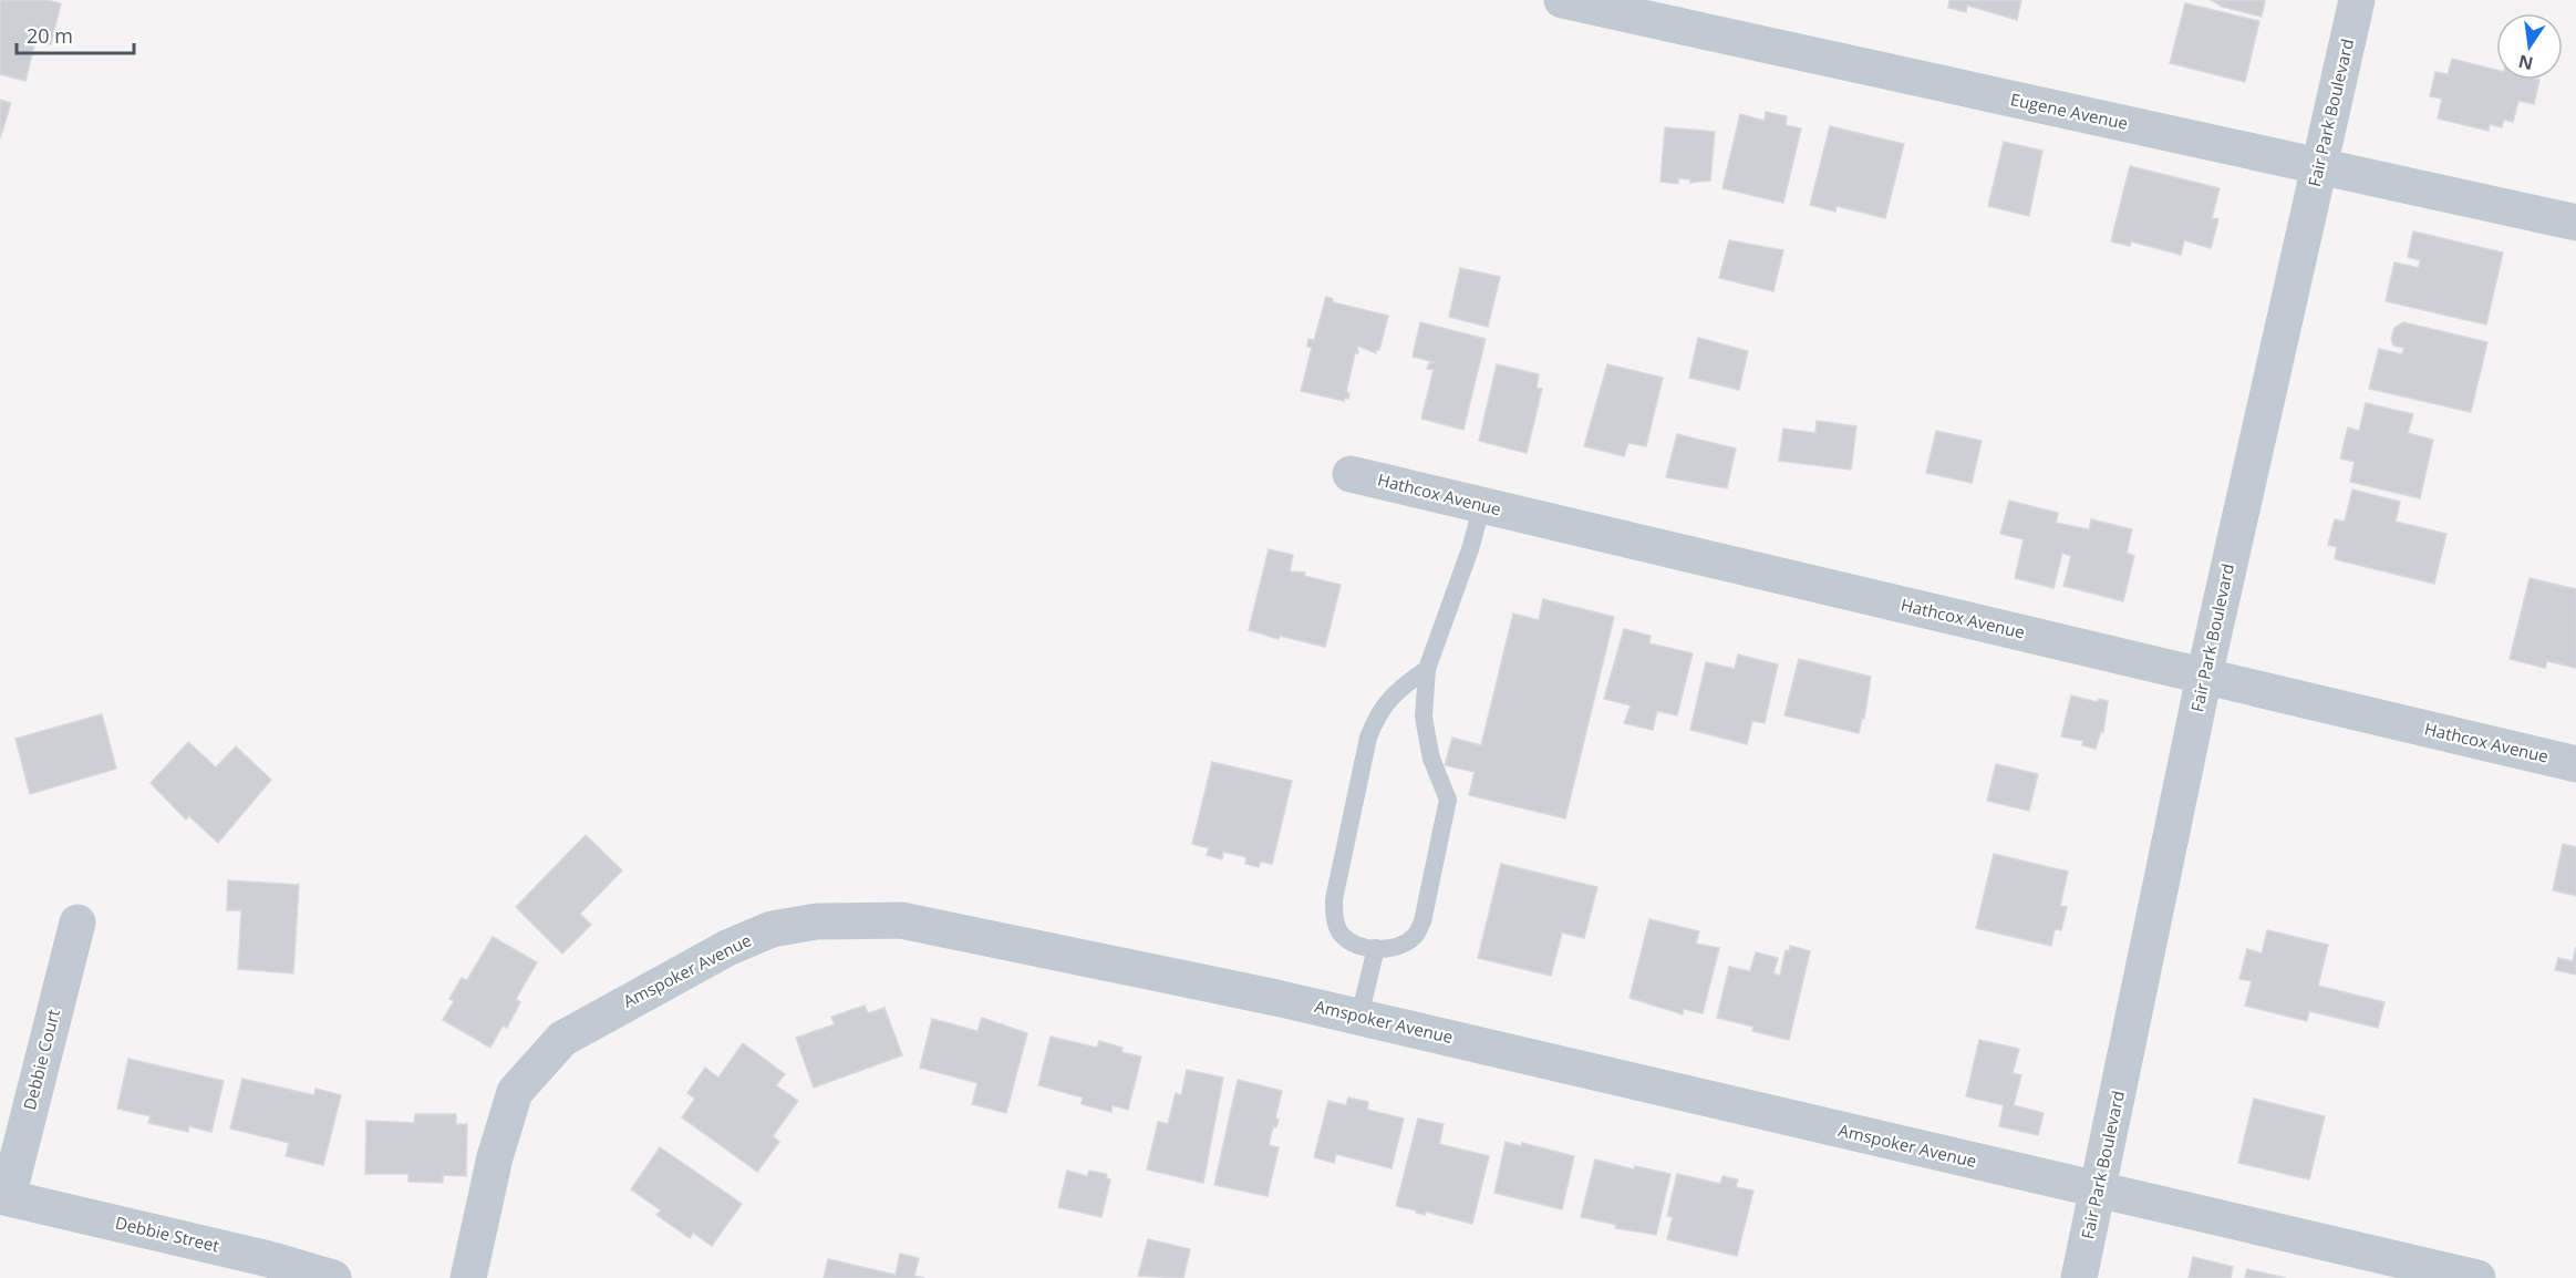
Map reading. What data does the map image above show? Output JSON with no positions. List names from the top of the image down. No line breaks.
{"streets":{"street":["Eugene Avenue","Fair Park Boulevard","Hathcox Avenue","Amspoker Avenue","Debbie Court","Debbie Street"]},"crossings":[["Eugene Avenue","Fair Park Boulevard"],["Fair Park Boulevard","Hathcox Avenue"],["Fair Park Boulevard","Amspoker Avenue"],["Debbie Court","Debbie Street"]],"scale_bar":"20 m","north":"bottom"}
